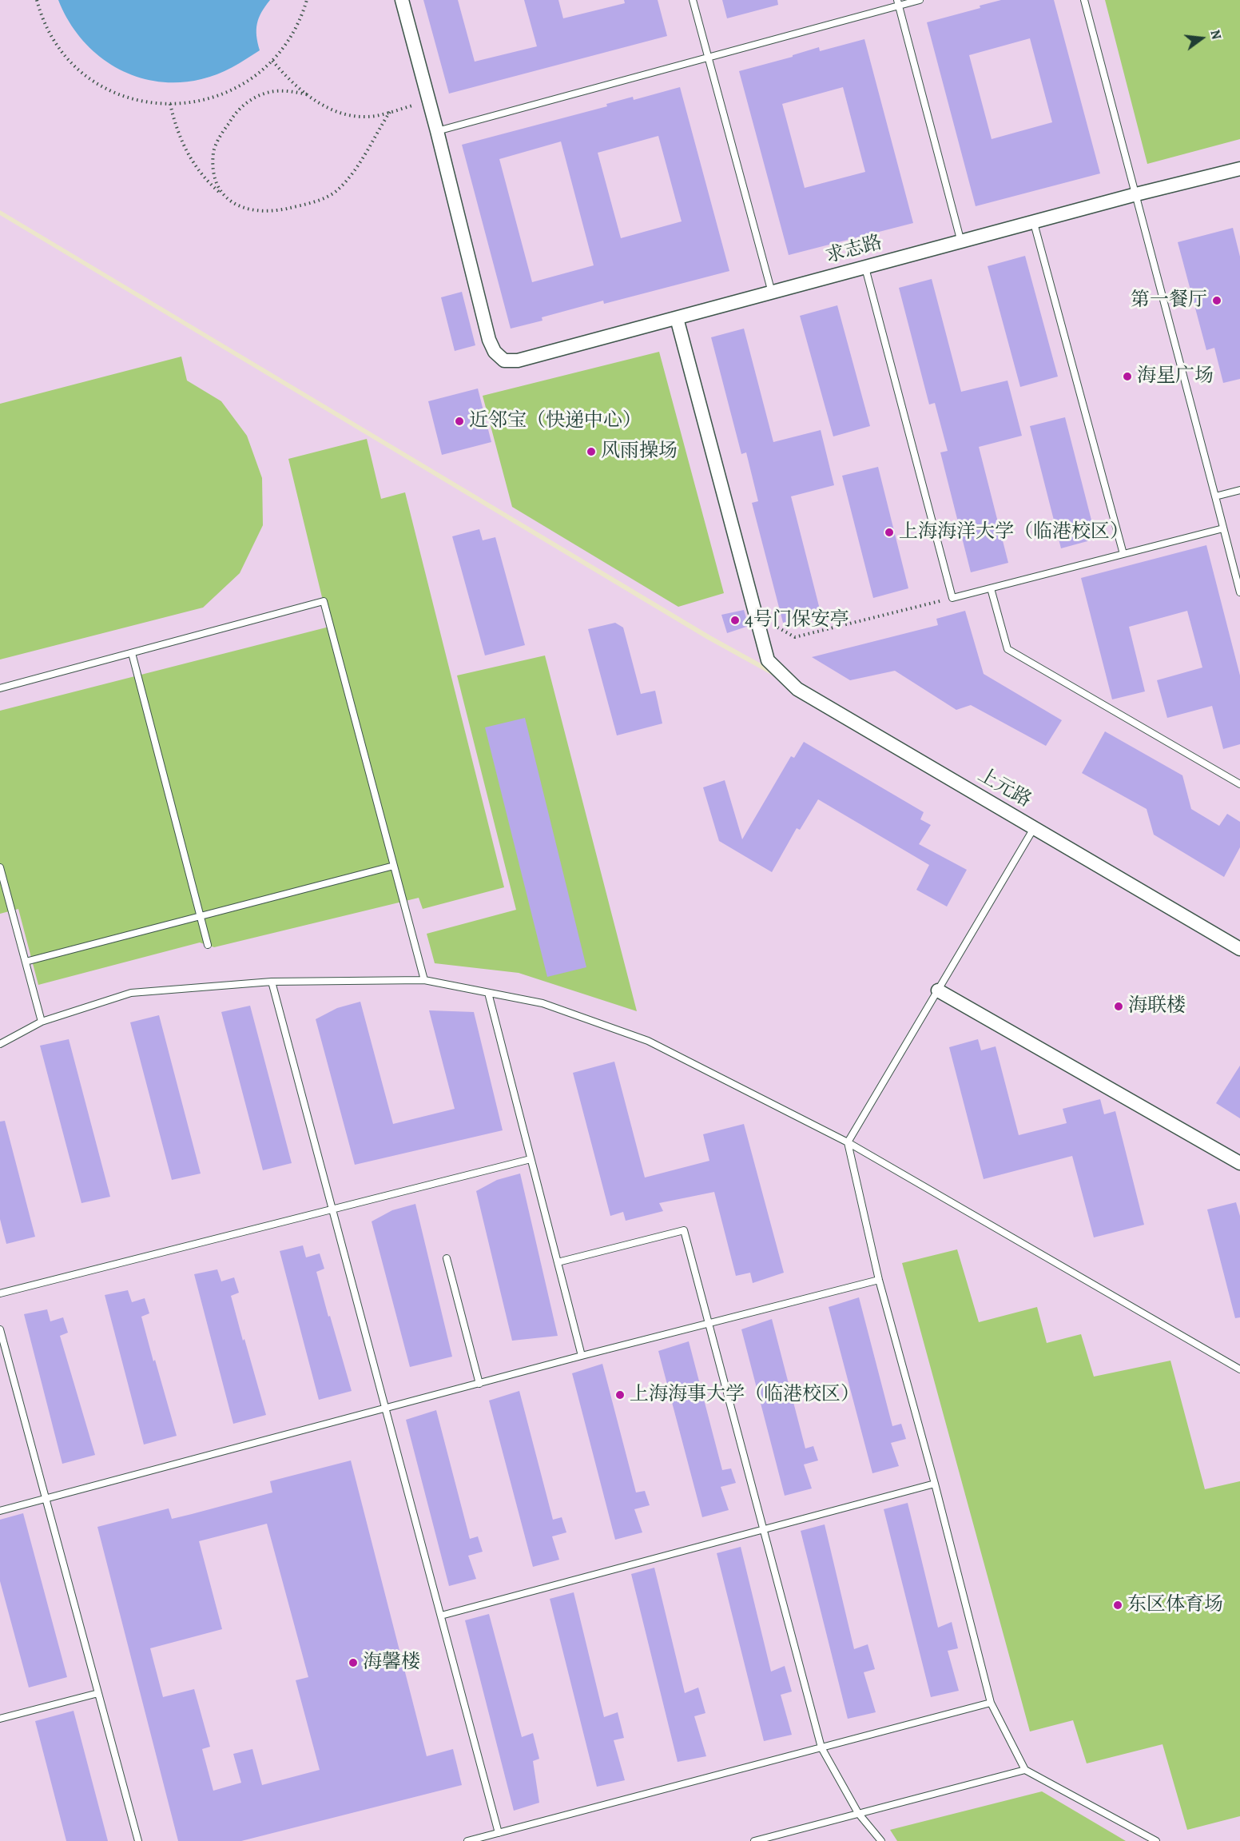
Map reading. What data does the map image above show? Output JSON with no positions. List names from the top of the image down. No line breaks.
{"streets":{"street":["求志路","上元路"]},"crossings":[["求志路","上元路"]],"places":["第一餐厅","海星广场","近邻宝（快递中心）","风雨操场","上海海洋大学（临港校区）","4号门保安亭","海联楼","上海海事大学（临港校区）","东区体育场","海馨楼"],"north":"right"}
